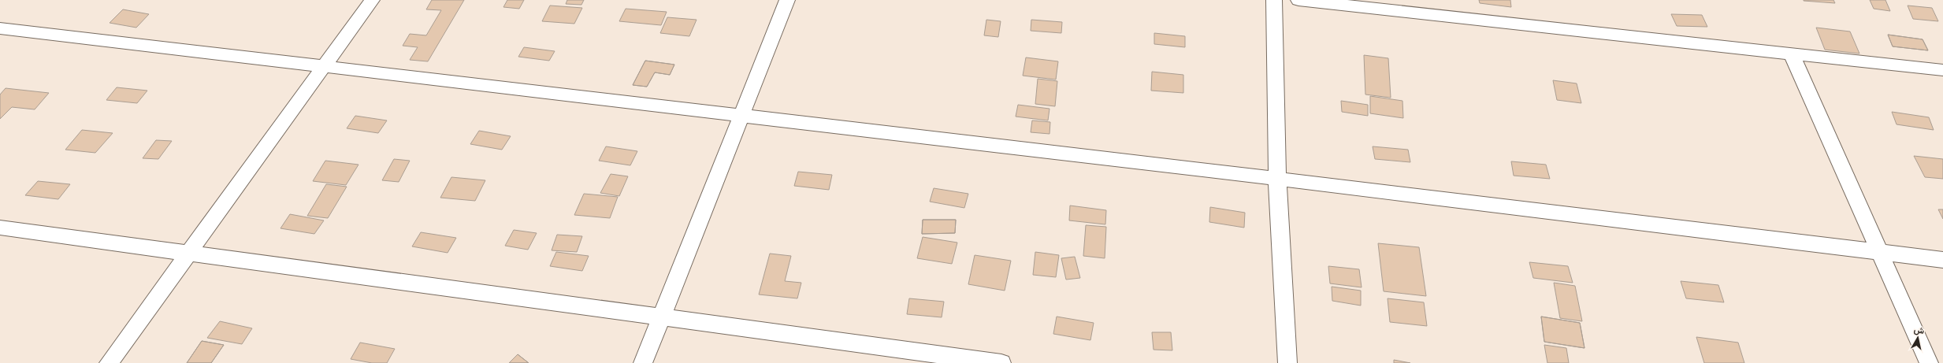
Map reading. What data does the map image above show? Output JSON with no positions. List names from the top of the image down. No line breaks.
{"north":"top"}
